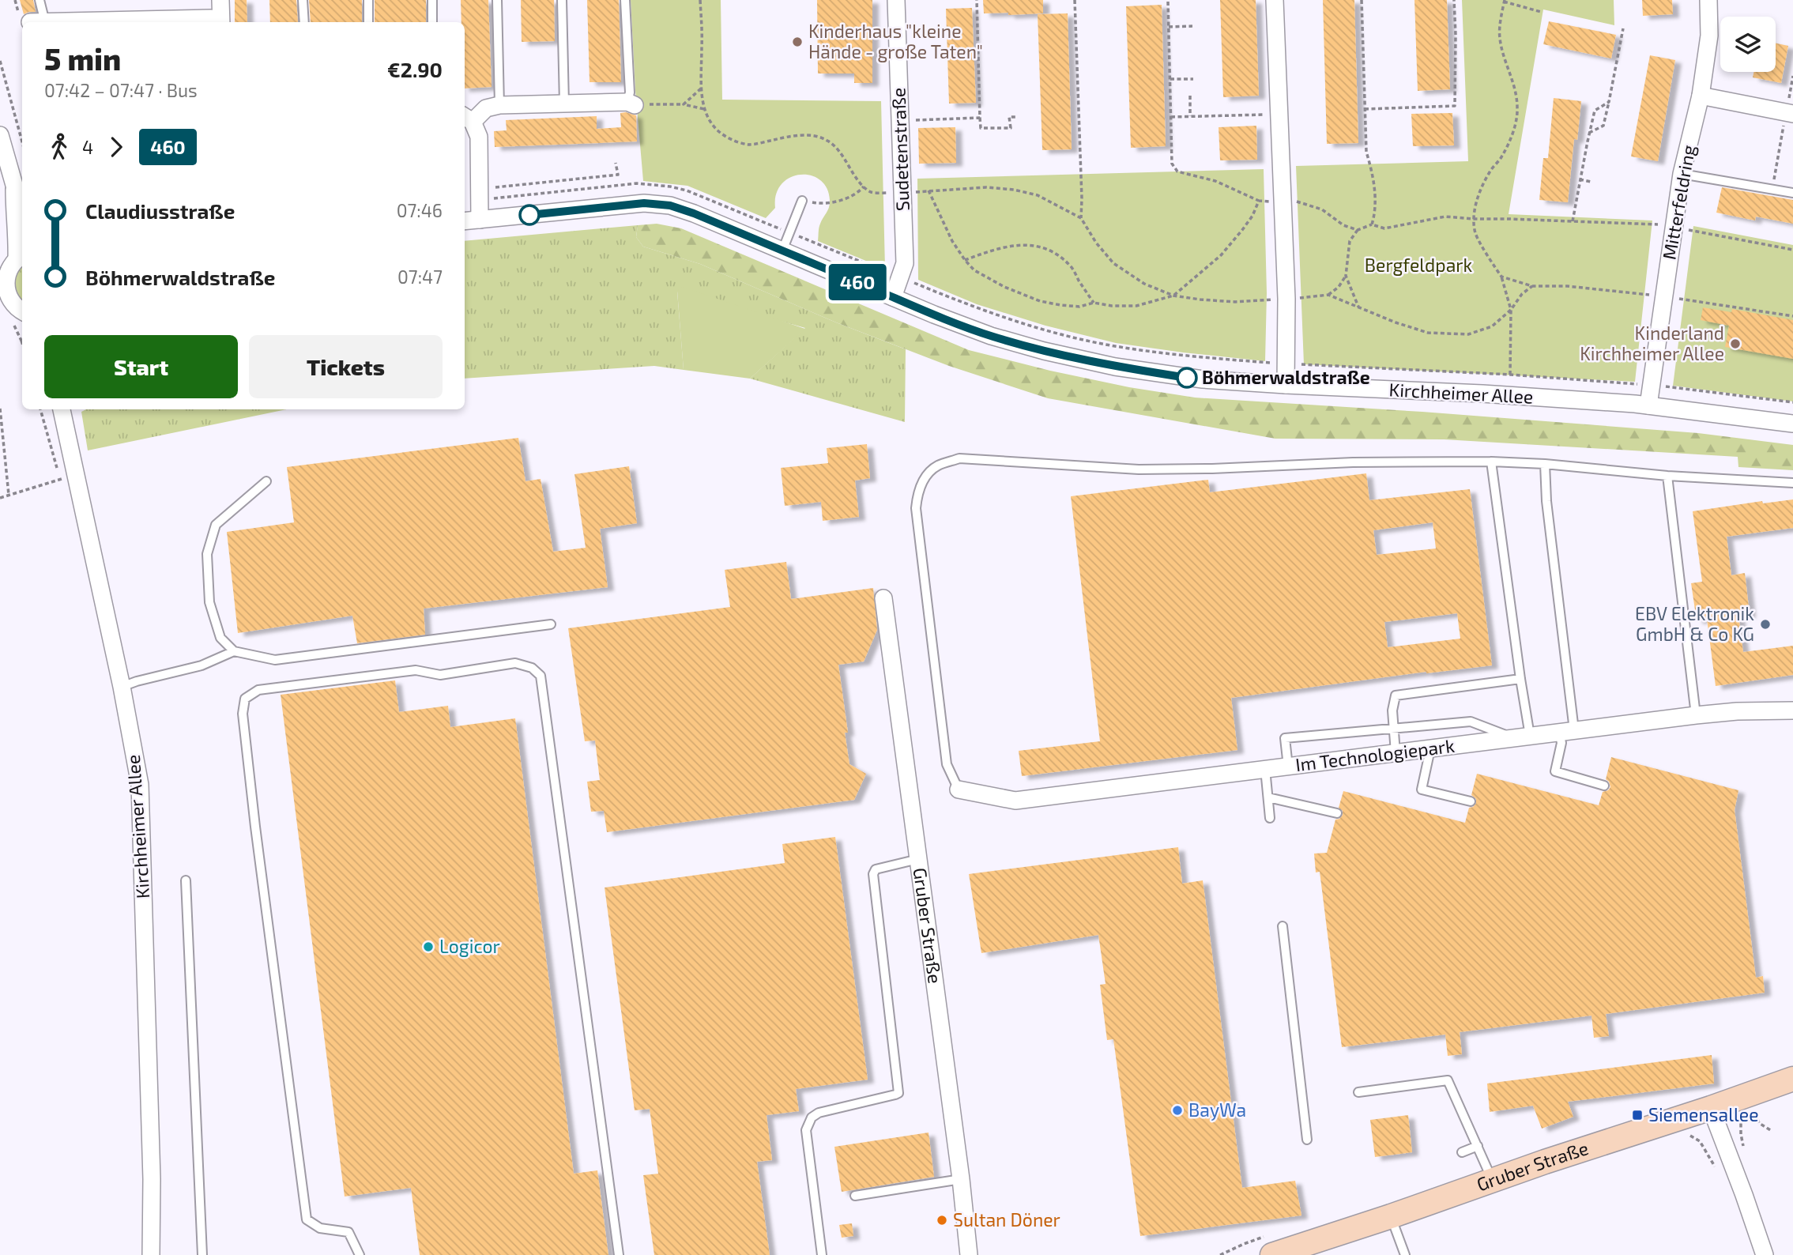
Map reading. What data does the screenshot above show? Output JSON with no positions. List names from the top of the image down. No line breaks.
{"streets":{"street":["Sudetenstraße","Mitterfeldring","Kirchheimer Allee","Im Technologiepark","Gruber Straße"]},"crossings":[["Sudetenstraße","Kirchheimer Allee"],["Mitterfeldring","Kirchheimer Allee"]],"parks":["Bergfeldpark"],"places":{"other":["Kinderhaus \"kleine Hände - große Taten\"","Kinderland Kirchheimer Allee","Böhmerwaldstraße","EBV Elektronik GmbH & Co KG","Logicor","BayWa","Sultan Döner"],"transit":["Siemensallee"]},"lines":["bus line 460"],"page":{"on_map":"460","heading":["5 min","07:42 – 07:47 · Bus","€2.90"],"legs":["4","460"],"list":[{"name":"Claudiusstraße","value":"07:46"},{"name":"Böhmerwaldstraße","value":"07:47"}],"buttons":["Start","Tickets"]}}
